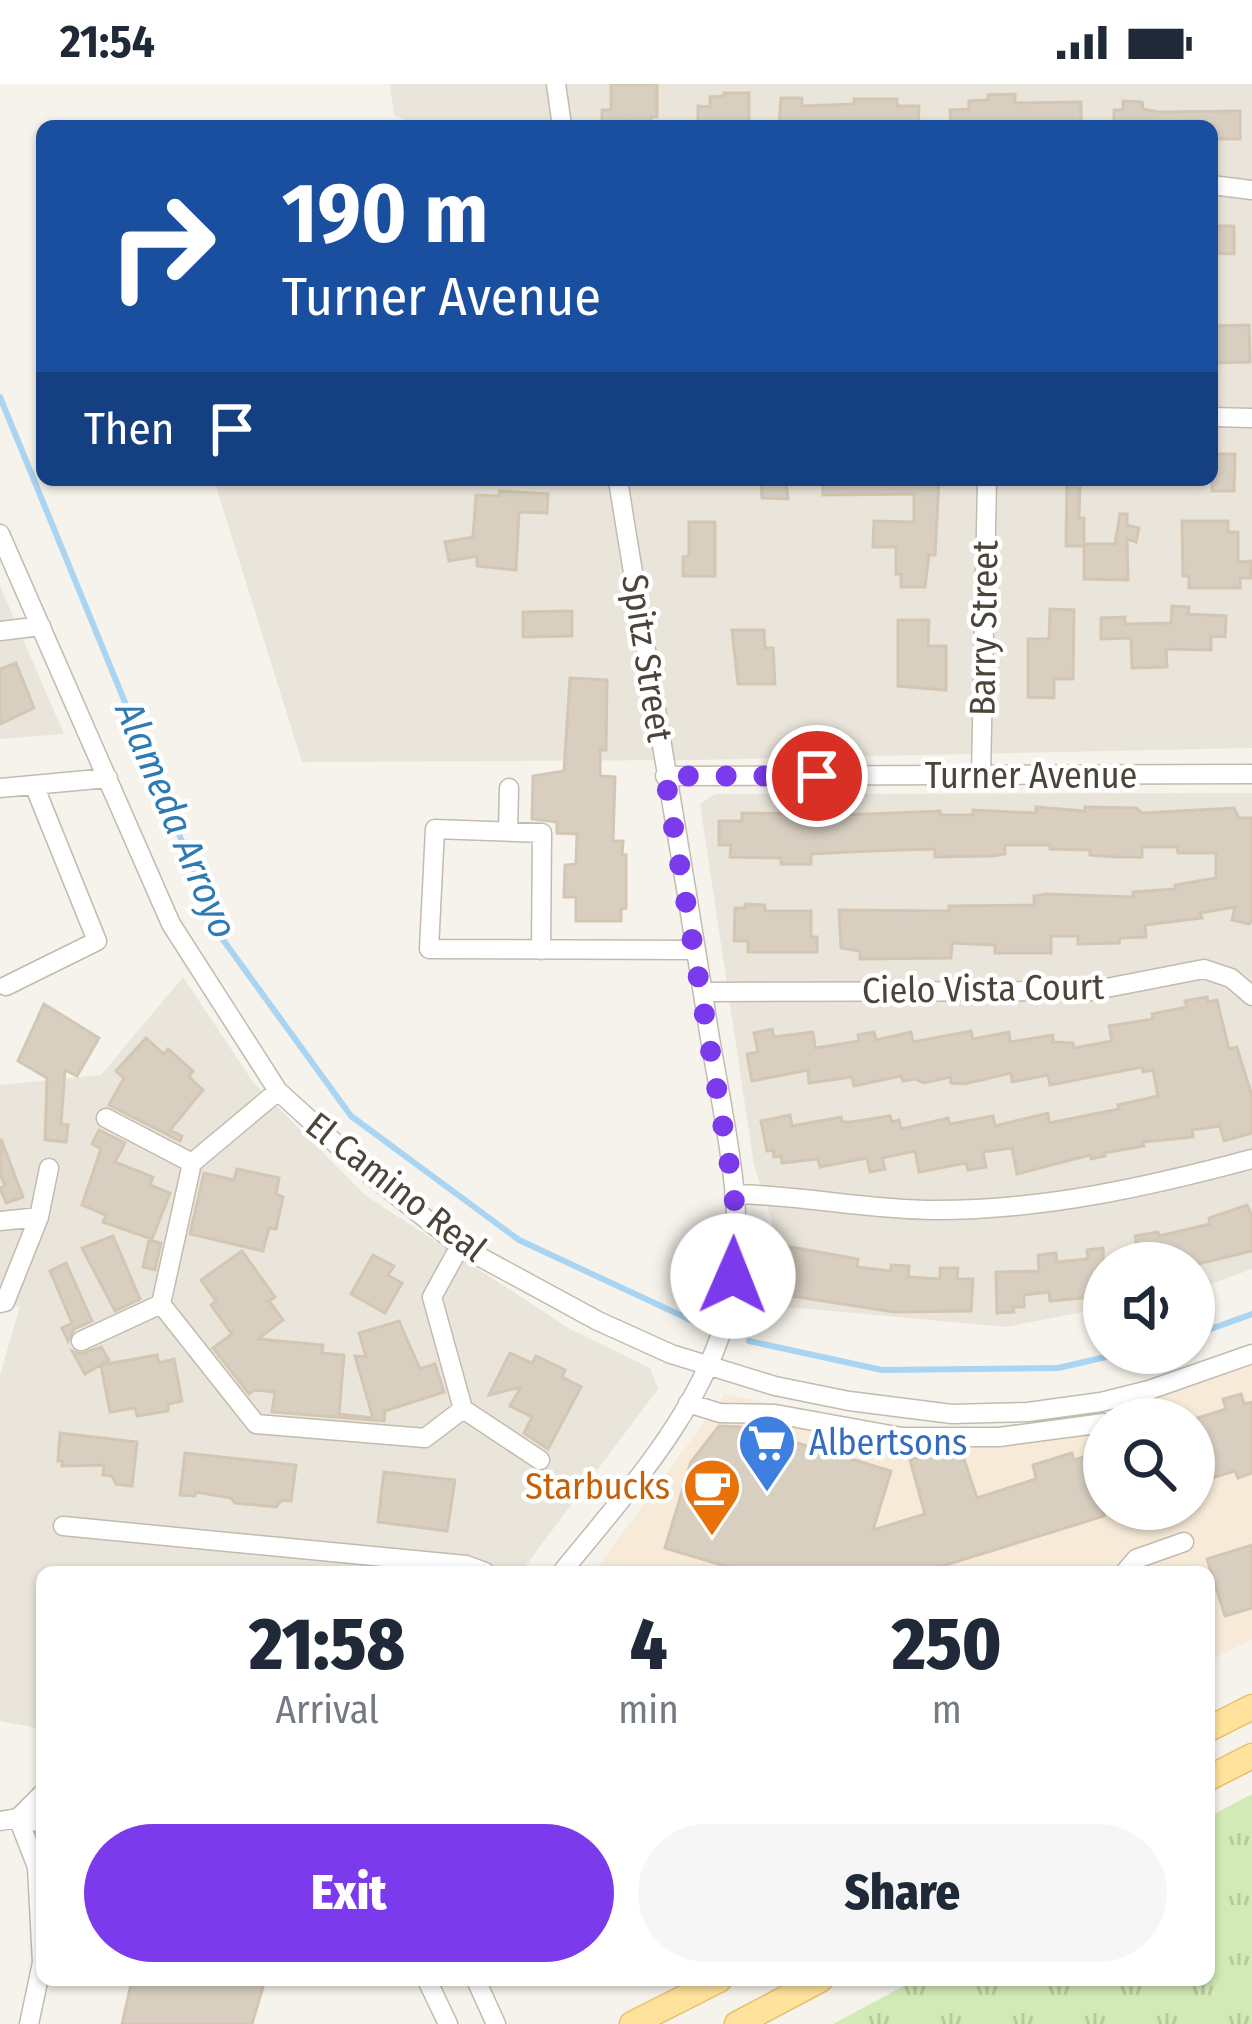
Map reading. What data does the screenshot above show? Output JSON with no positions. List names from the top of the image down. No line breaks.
{"streets":{"street":["Barry Street","Spitz Street","Turner Avenue","Cielo Vista Court","El Camino Real"]},"crossings":[["Barry Street","Turner Avenue"],["Spitz Street","Turner Avenue"],["Spitz Street","Cielo Vista Court"],["Spitz Street","El Camino Real"]],"water":["Alameda Arroyo"],"places":{"supermarket":["Albertsons"],"cafe":["Starbucks"]},"page":{"status":"21:54","turn":["190 m","Turner Avenue"],"then":"Then","eta":["21:58","Arrival","4","min","250","m"],"buttons":["Exit","Share"]}}
